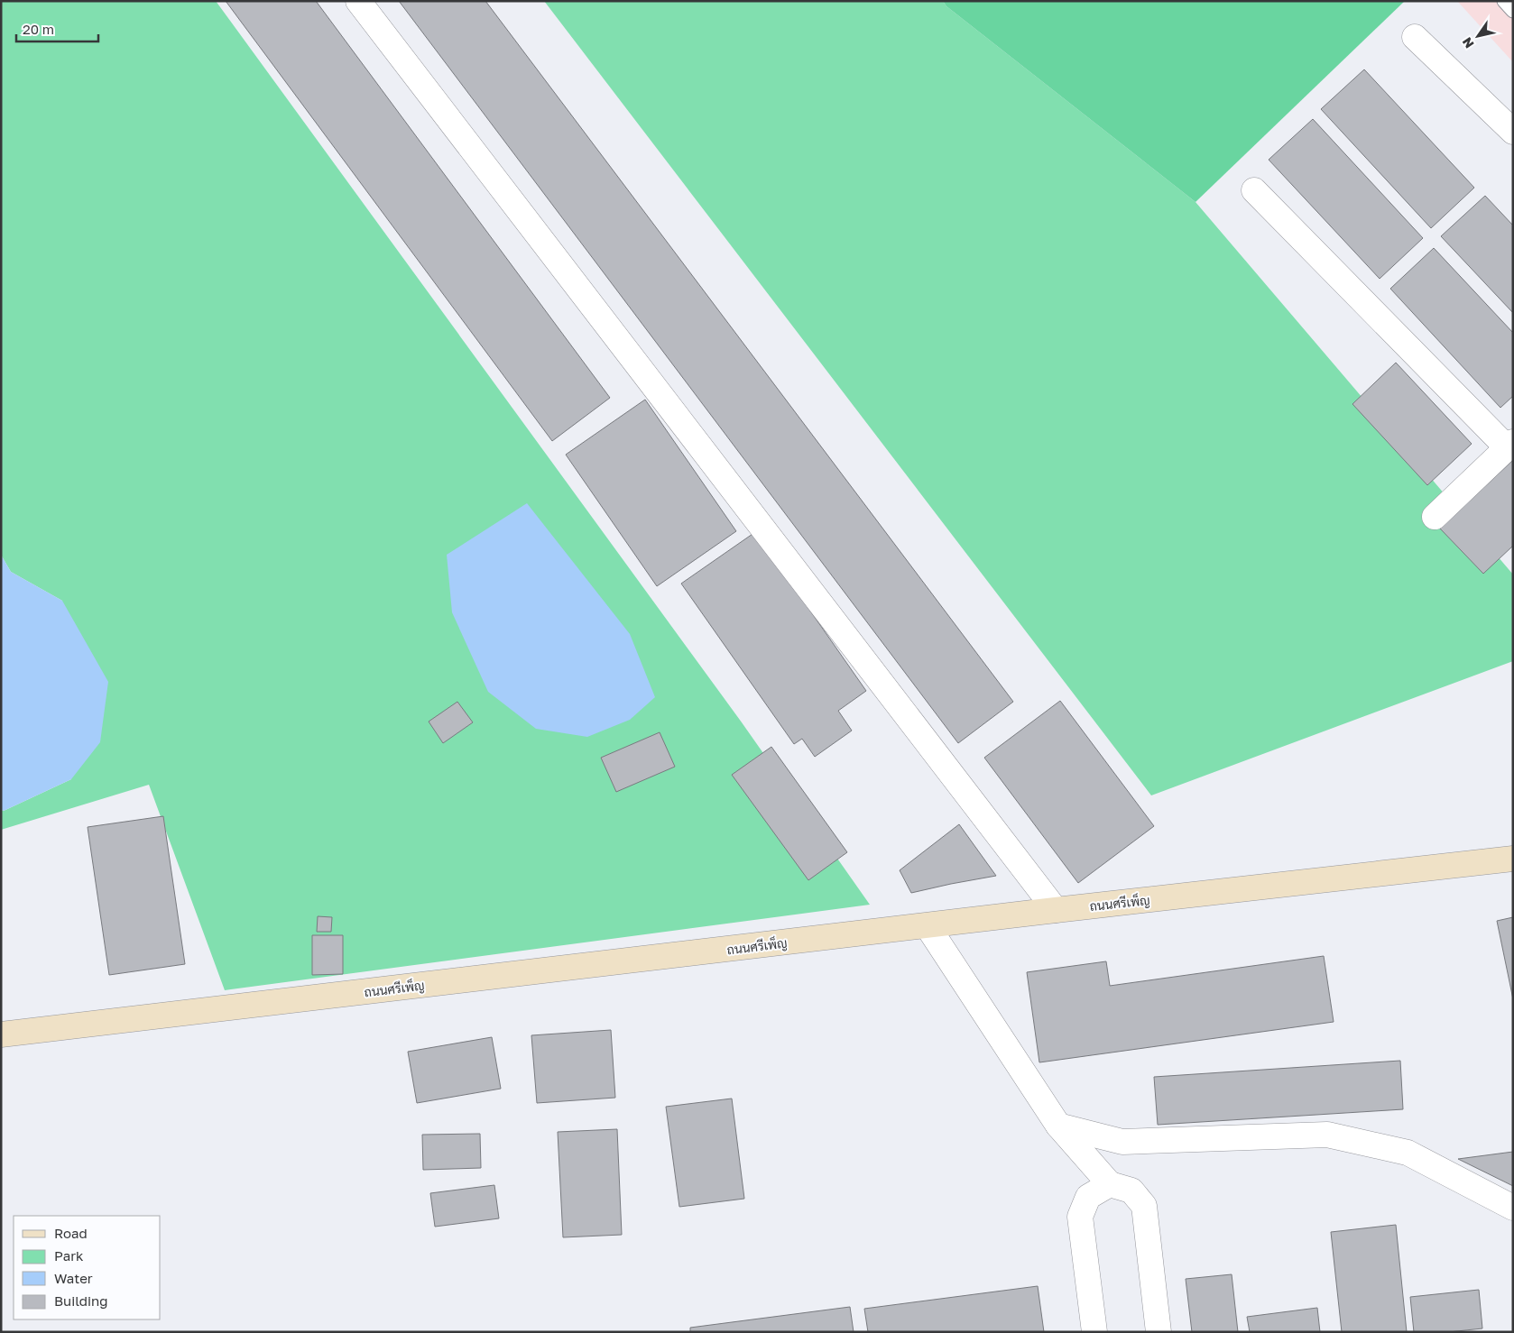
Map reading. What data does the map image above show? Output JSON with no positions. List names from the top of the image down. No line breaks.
{"streets":{"main road":["ถนนศรีเพ็ญ"]},"legend":["Road","Park","Water","Building"],"scale_bar":"20 m","north":"bottom left"}
